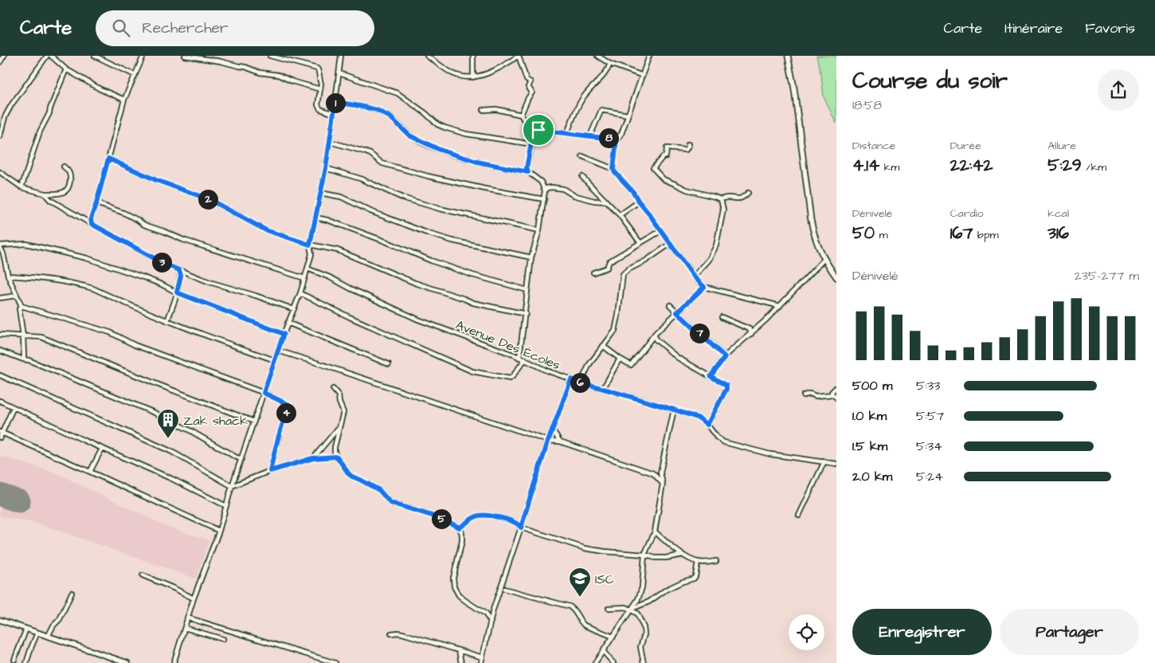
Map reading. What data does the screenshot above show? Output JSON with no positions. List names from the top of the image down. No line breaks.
{"streets":{"street":["Avenue Des Écoles"]},"places":{"building":["Zak shack"],"school or university":["ISC"]},"page":{"header":"Carte","search":"Rechercher","nav":["Carte","Itinéraire","Favoris"],"heading":["Course du soir","18:58"],"pins":["1","8","2","3","7","6","4","5"],"stats":[["Distance","4.14 km"],["Durée","22:42"],["Allure","5:29 /km"],["Dénivelé","50 m"],["Cardio","167 bpm"],["kcal","316"]],"chart":["Dénivelé","235–277 m"],"list":[{"name":"500 m","note":"5:33"},{"name":"1.0 km","note":"5:57"},{"name":"1.5 km","note":"5:34"},{"name":"2.0 km","note":"5:24"}],"buttons":["Enregistrer","Partager"]}}
